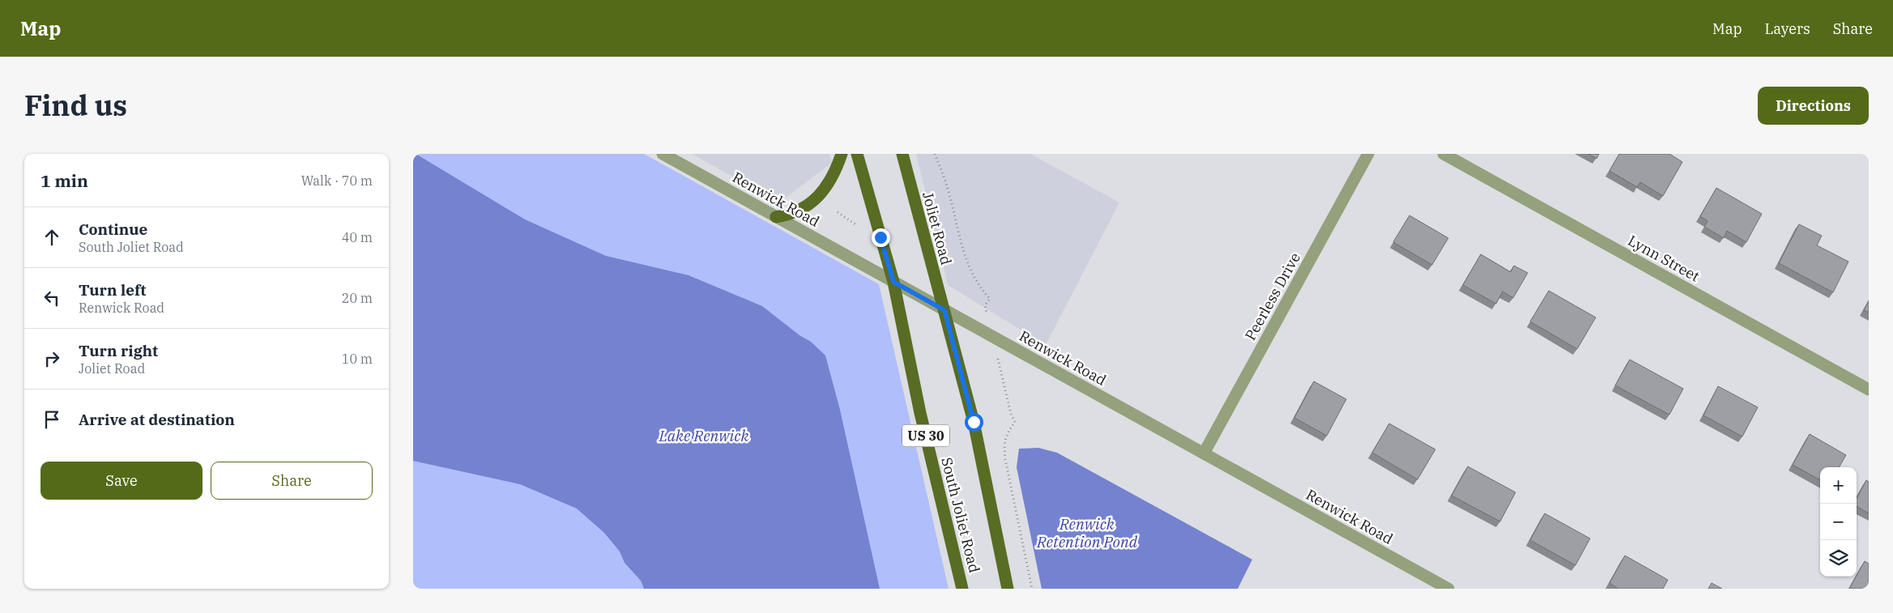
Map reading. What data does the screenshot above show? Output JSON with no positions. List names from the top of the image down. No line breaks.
{"streets":{"main road":["Joliet Road","US 30","South Joliet Road"],"street":["Renwick Road","Lynn Street","Peerless Drive"]},"crossings":[["Renwick Road","Joliet Road"],["Renwick Road","Peerless Drive"],["Renwick Road","US 30"],["Renwick Road","South Joliet Road"],["Joliet Road","South Joliet Road"],["US 30","South Joliet Road"]],"water":["Lake Renwick","Renwick Retention Pond"],"page":{"header":"Map","nav":["Map","Layers","Share"],"title":"Find us","buttons":["Directions",["Save","Share"]],"heading":["1 min","Walk · 70 m"],"list":[["Continue","South Joliet Road","40 m"],["Turn left","Renwick Road","20 m"],["Turn right","Joliet Road","10 m"],"Arrive at destination"],"map_buttons":["+","−"]}}
